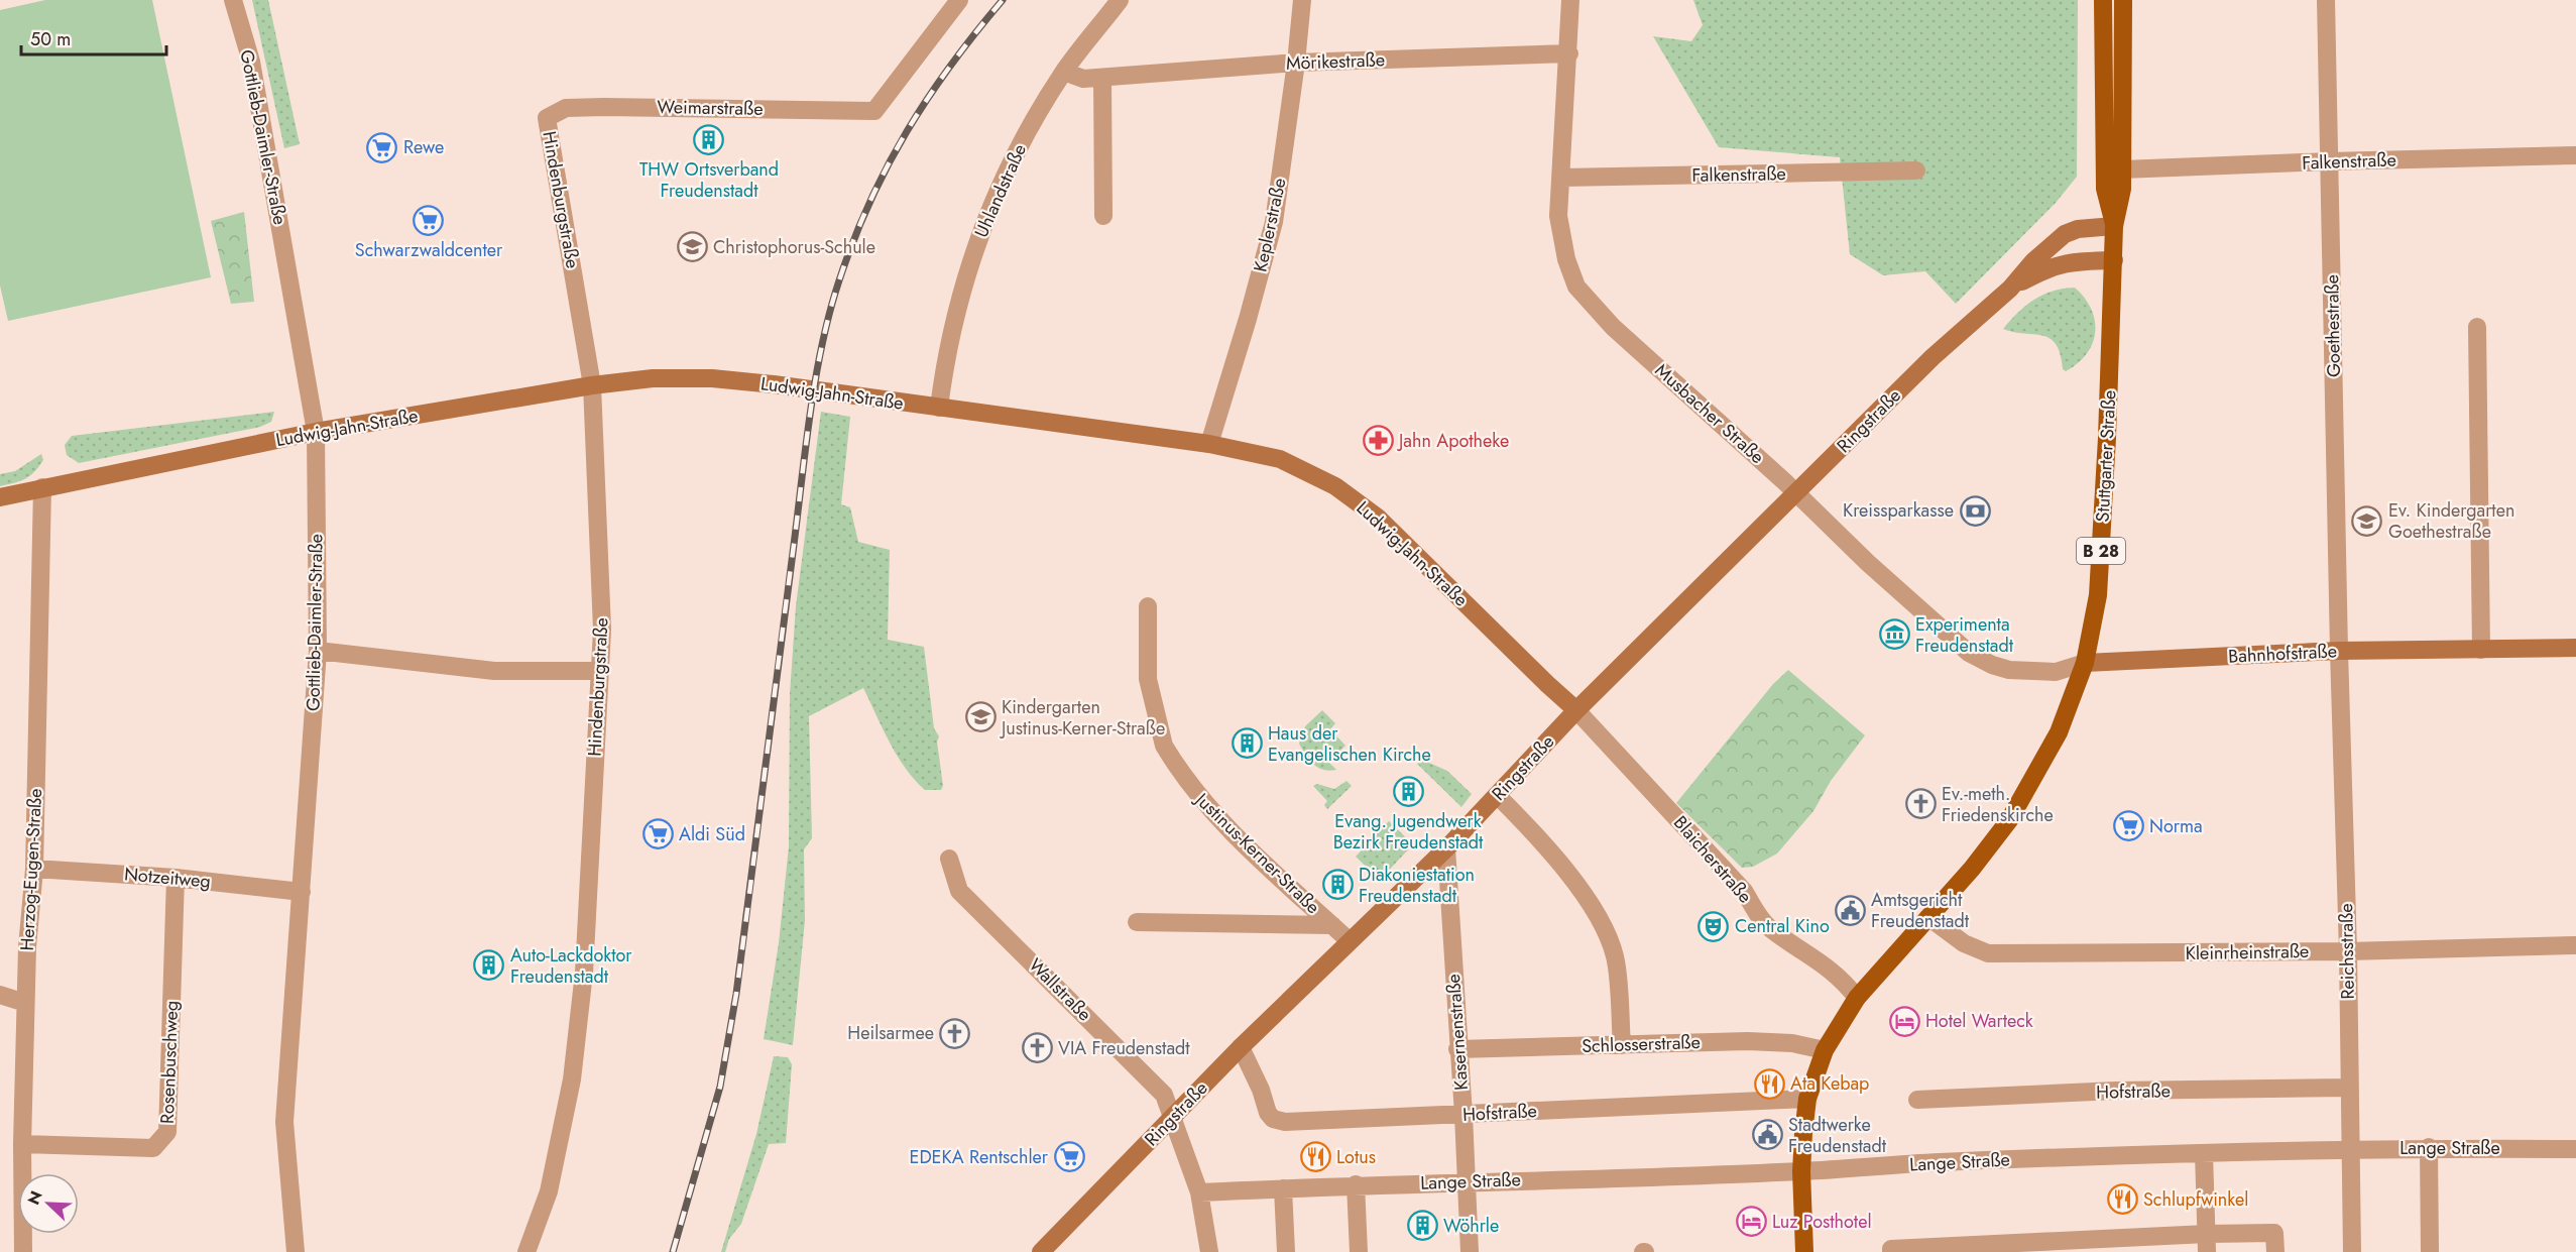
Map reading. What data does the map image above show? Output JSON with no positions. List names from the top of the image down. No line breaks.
{"streets":{"main road":["Stuttgarter Straße","B 28"],"street":["Mörikestraße","Weimarstraße","Gottlieb-Daimler-Straße","Falkenstraße","Uhlandstraße","Hindenburgstraße","Keplerstraße","Goethestraße","Ludwig-Jahn-Straße","Musbacher Straße","Ringstraße","Bahnhofstraße","Justinus-Kerner-Straße","Blaicherstraße","Herzog-Eugen-Straße","Notzeitweg","Reichsstraße","Kleinrheinstraße","Wallstraße","Kasernenstraße","Schlosserstraße","Rosenbuschweg","Hofstraße","Lange Straße"]},"crossings":[["Mörikestraße","Uhlandstraße"],["Mörikestraße","Keplerstraße"],["Mörikestraße","Musbacher Straße"],["Weimarstraße","Hindenburgstraße"],["Gottlieb-Daimler-Straße","Ludwig-Jahn-Straße"],["Gottlieb-Daimler-Straße","Notzeitweg"],["Falkenstraße","Goethestraße"],["Falkenstraße","Musbacher Straße"],["Falkenstraße","Stuttgarter Straße"],["Uhlandstraße","Ludwig-Jahn-Straße"],["Hindenburgstraße","Ludwig-Jahn-Straße"],["Keplerstraße","Ludwig-Jahn-Straße"],["Goethestraße","Bahnhofstraße"],["Goethestraße","Reichsstraße"],["Ludwig-Jahn-Straße","Ringstraße"],["Ludwig-Jahn-Straße","Blaicherstraße"],["Ludwig-Jahn-Straße","Herzog-Eugen-Straße"],["Musbacher Straße","Ringstraße"],["Musbacher Straße","Stuttgarter Straße"],["Musbacher Straße","Bahnhofstraße"],["Ringstraße","Stuttgarter Straße"],["Ringstraße","Justinus-Kerner-Straße"],["Ringstraße","Blaicherstraße"],["Ringstraße","Wallstraße"],["Ringstraße","Kasernenstraße"],["Ringstraße","Hofstraße"],["Stuttgarter Straße","Bahnhofstraße"],["Stuttgarter Straße","Blaicherstraße"],["Stuttgarter Straße","Kleinrheinstraße"],["Stuttgarter Straße","Schlosserstraße"],["Stuttgarter Straße","Hofstraße"],["Stuttgarter Straße","Lange Straße"],["Bahnhofstraße","Reichsstraße"],["Herzog-Eugen-Straße","Notzeitweg"],["Herzog-Eugen-Straße","Rosenbuschweg"],["Notzeitweg","Rosenbuschweg"],["Reichsstraße","Kleinrheinstraße"],["Reichsstraße","Hofstraße"],["Reichsstraße","Lange Straße"],["Wallstraße","Lange Straße"],["Kasernenstraße","Schlosserstraße"],["Kasernenstraße","Hofstraße"],["Kasernenstraße","Lange Straße"]],"places":{"building":["THW Ortsverband Freudenstadt","Haus der Evangelischen Kirche","Evang. Jugendwerk Bezirk Freudenstadt","Diakoniestation Freudenstadt","Auto-Lackdoktor Freudenstadt","Wöhrle"],"supermarket":["Rewe","Schwarzwaldcenter","Norma","Aldi Süd","EDEKA Rentschler"],"school or university":["Christophorus-Schule","Ev. Kindergarten Goethestraße","Kindergarten Justinus-Kerner-Straße"],"pharmacy":["Jahn Apotheke"],"bank":["Kreissparkasse"],"museum":["Experimenta Freudenstadt"],"church":["Ev.-meth. Friedenskirche","Heilsarmee","VIA Freudenstadt"],"public building":["Amtsgericht Freudenstadt","Stadtwerke Freudenstadt"],"theatre":["Central Kino"],"hotel":["Hotel Warteck","Luz Posthotel"],"restaurant":["Ata Kebap","Lotus","Schlupfwinkel"]},"scale_bar":"50 m","north":"top left"}
